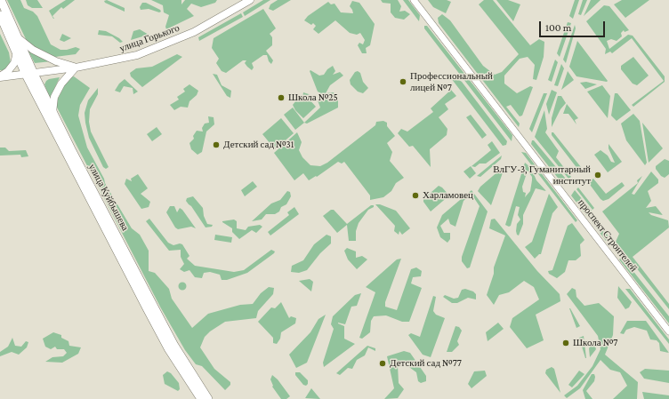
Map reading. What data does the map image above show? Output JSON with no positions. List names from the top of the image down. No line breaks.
{"streets":{"highway":["улица Куйбышева"],"main road":["улица Горького","проспект Строителей"]},"crossings":[["улица Горького","улица Куйбышева"]],"places":["Профессиональный лицей №7","Школа №25","Детский сад №31","ВлГУ-3, Гуманитарный институт","Харламовец","Школа №7","Детский сад №77"],"scale_bar":"100 m"}
